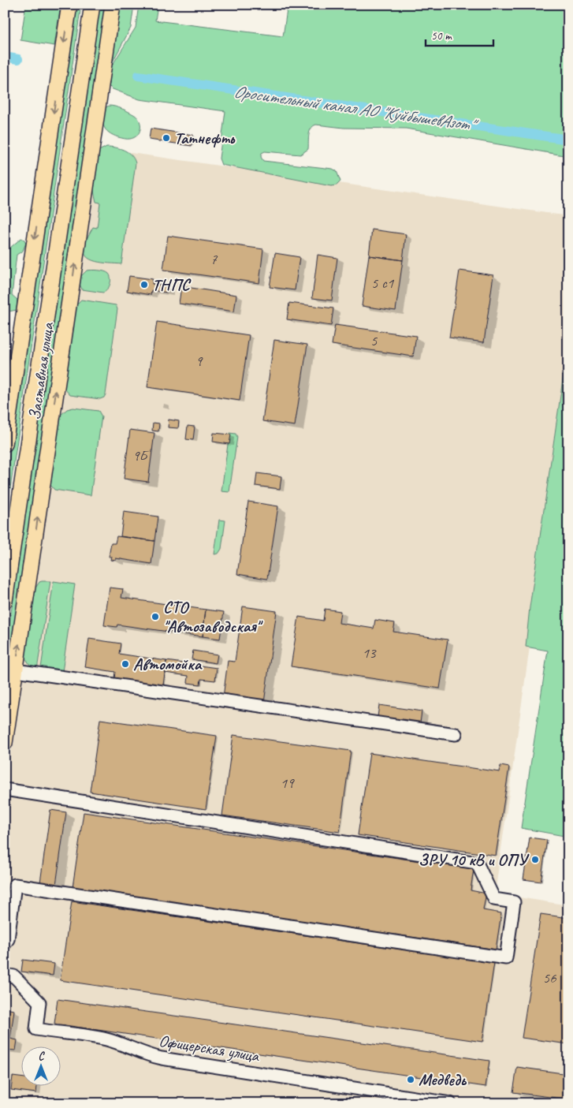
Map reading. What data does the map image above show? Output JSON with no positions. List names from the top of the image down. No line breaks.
{"streets":{"main road":["Заставная улица"],"street":["Офицерская улица"]},"water":["Оросительный канал АО \"КуйбышевАзот\""],"places":["Татнефть","ТНПС","СТО \"Автозаводская\"","Автомойка","ЗРУ 10 кВ и ОПУ","Медведь"],"house_numbers":["7","5 с1","5","9","9Б","13","19","56"],"scale_bar":"50 m","north":"top"}
